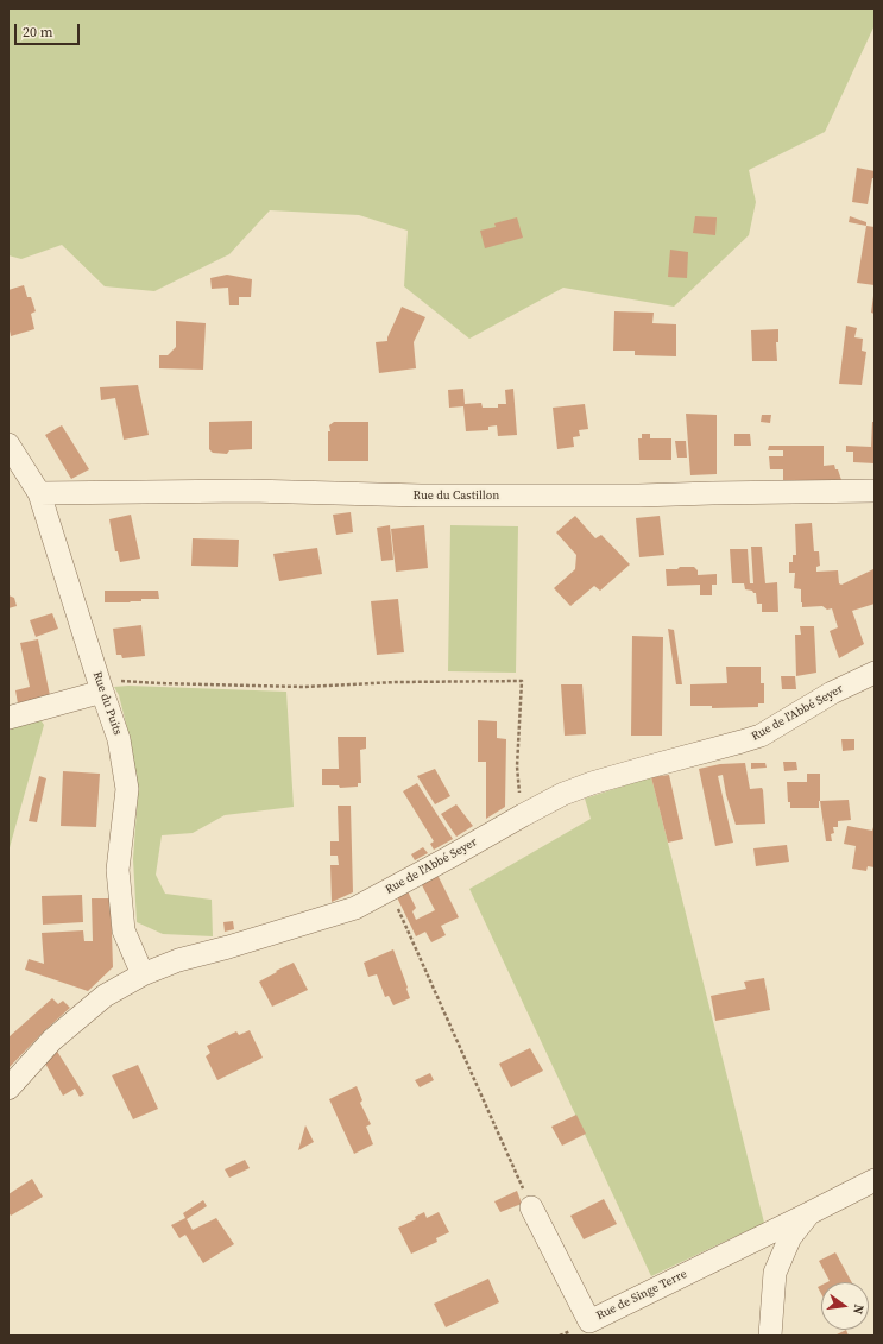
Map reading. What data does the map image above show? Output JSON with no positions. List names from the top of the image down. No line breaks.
{"streets":{"street":["Rue du Castillon","Rue du Puits","Rue de l'Abbé Seyer","Rue de Singe Terre"]},"crossings":[["Rue du Castillon","Rue du Puits"],["Rue du Puits","Rue de l'Abbé Seyer"]],"scale_bar":"20 m","north":"right"}
